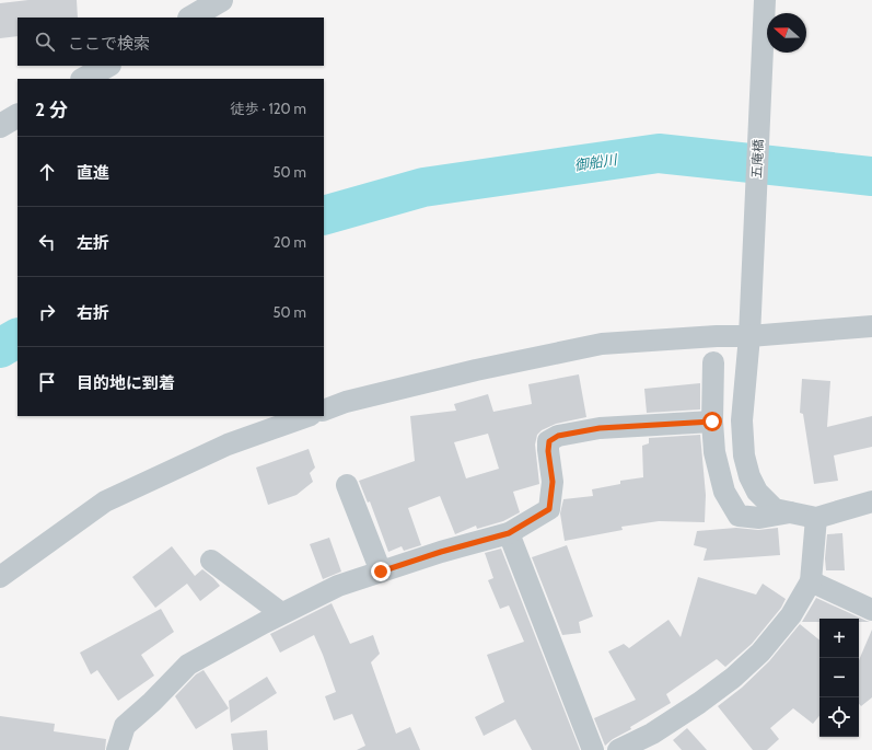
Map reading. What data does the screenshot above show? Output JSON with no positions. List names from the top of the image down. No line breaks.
{"streets":{"street":["五庵橋"]},"water":["御船川"],"north":"left","page":{"search":"ここで検索","heading":["2 分","徒歩 · 120 m"],"list":[["直進","50 m"],["左折","20 m"],["右折","50 m"],"目的地に到着"],"map_buttons":["+","−"]}}
